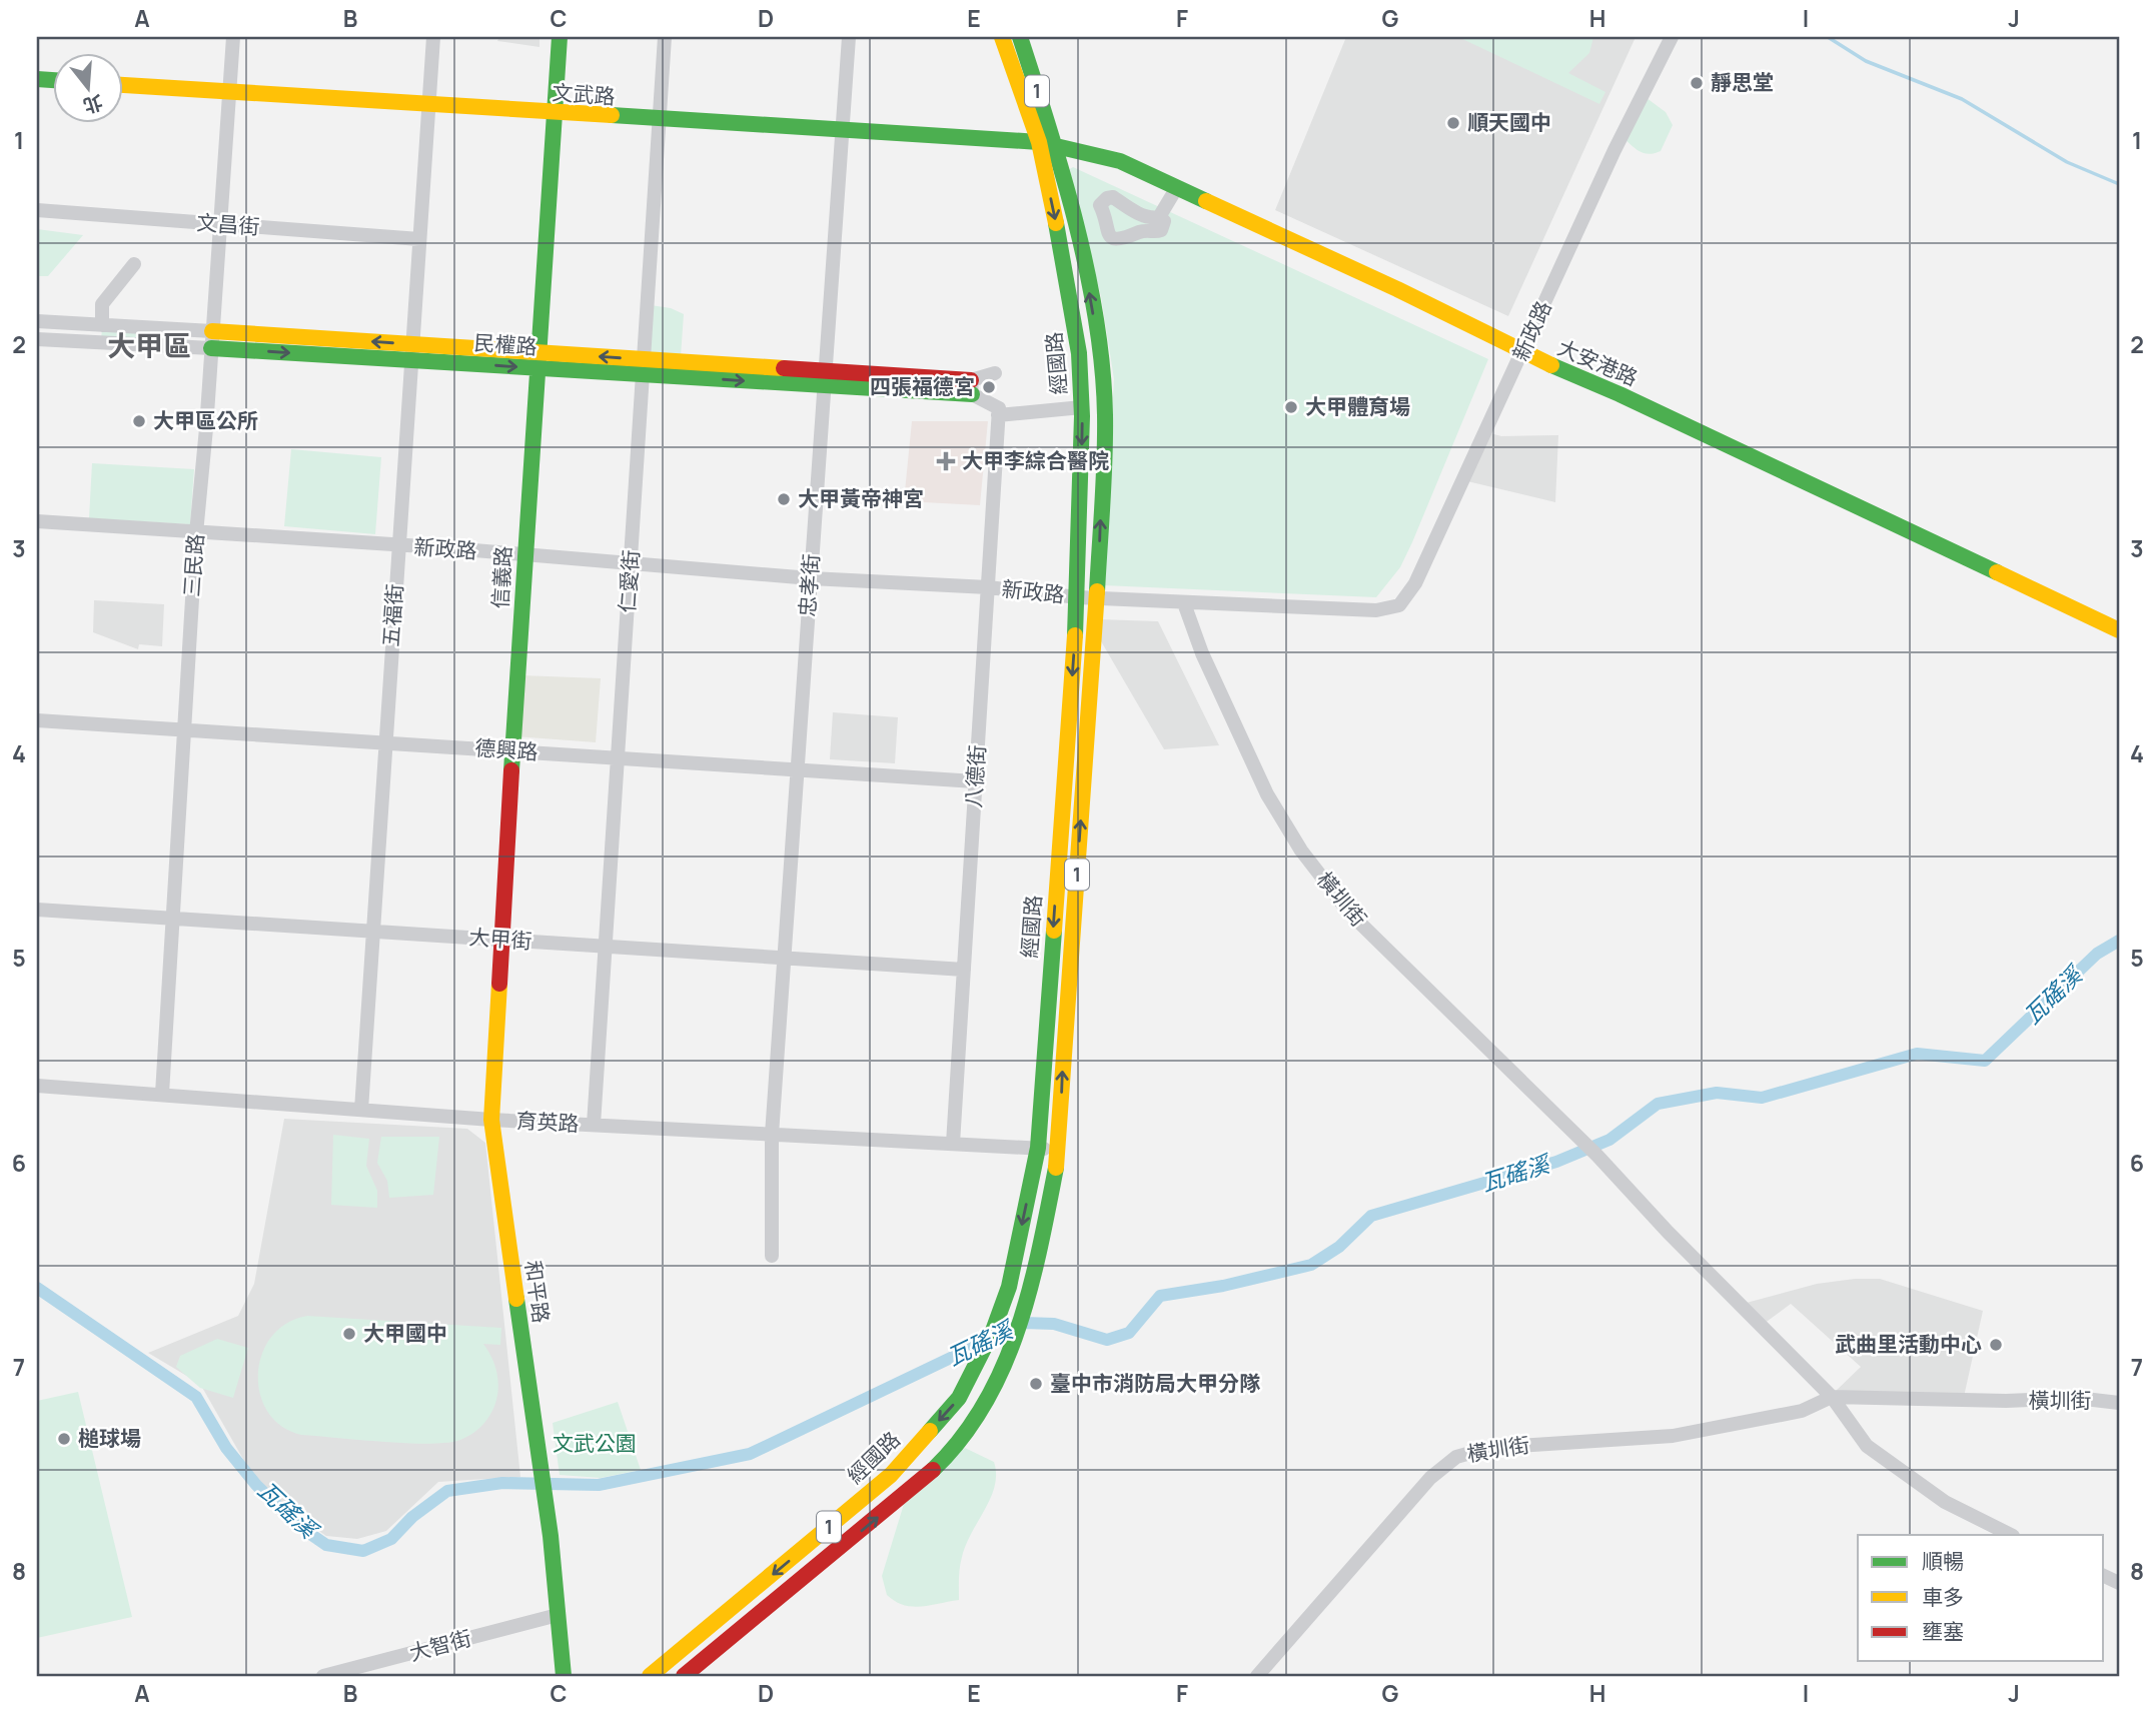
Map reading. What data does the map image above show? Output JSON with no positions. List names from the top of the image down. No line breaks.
{"streets":{"main road":["1","文武路","民權路","經國路","大安港路","信義路","和平路"],"street":["文昌街","新政路","三民路","仁愛街","忠孝街","五福街","德興路","八德街","橫圳街","大甲街","育英路","大智街"]},"crossings":[["文武路","經國路"],["文武路","大安港路"],["文武路","三民路"],["文武路","信義路"],["文武路","仁愛街"],["文武路","忠孝街"],["文武路","五福街"],["文昌街","三民路"],["文昌街","五福街"],["新政路","經國路"],["新政路","大安港路"],["新政路","三民路"],["新政路","信義路"],["新政路","仁愛街"],["新政路","忠孝街"],["新政路","五福街"],["新政路","八德街"],["新政路","橫圳街"],["民權路","三民路"],["民權路","信義路"],["民權路","仁愛街"],["民權路","忠孝街"],["民權路","五福街"],["經國路","大安港路"],["經國路","育英路"],["三民路","德興路"],["三民路","大甲街"],["三民路","育英路"],["信義路","德興路"],["信義路","大甲街"],["信義路","育英路"],["信義路","和平路"],["仁愛街","德興路"],["仁愛街","大甲街"],["仁愛街","育英路"],["忠孝街","德興路"],["忠孝街","大甲街"],["忠孝街","育英路"],["五福街","德興路"],["五福街","大甲街"],["五福街","育英路"],["德興路","八德街"],["八德街","大甲街"],["八德街","育英路"],["育英路","和平路"],["和平路","大智街"]],"districts":["大甲區"],"water":["瓦磘溪"],"parks":["文武公園"],"places":{"other":["靜思堂","順天國中","四張福德宮","大甲體育場","大甲區公所","大甲黃帝神宮","大甲國中","武曲里活動中心","臺中市消防局大甲分隊","槌球場"],"health":["大甲李綜合醫院"]},"legend":["順暢","車多","壅塞"],"north":"bottom","grid":{"columns":["A","B","C","D","E","F","G","H","I","J"],"rows":["1","2","3","4","5","6","7","8"]}}
